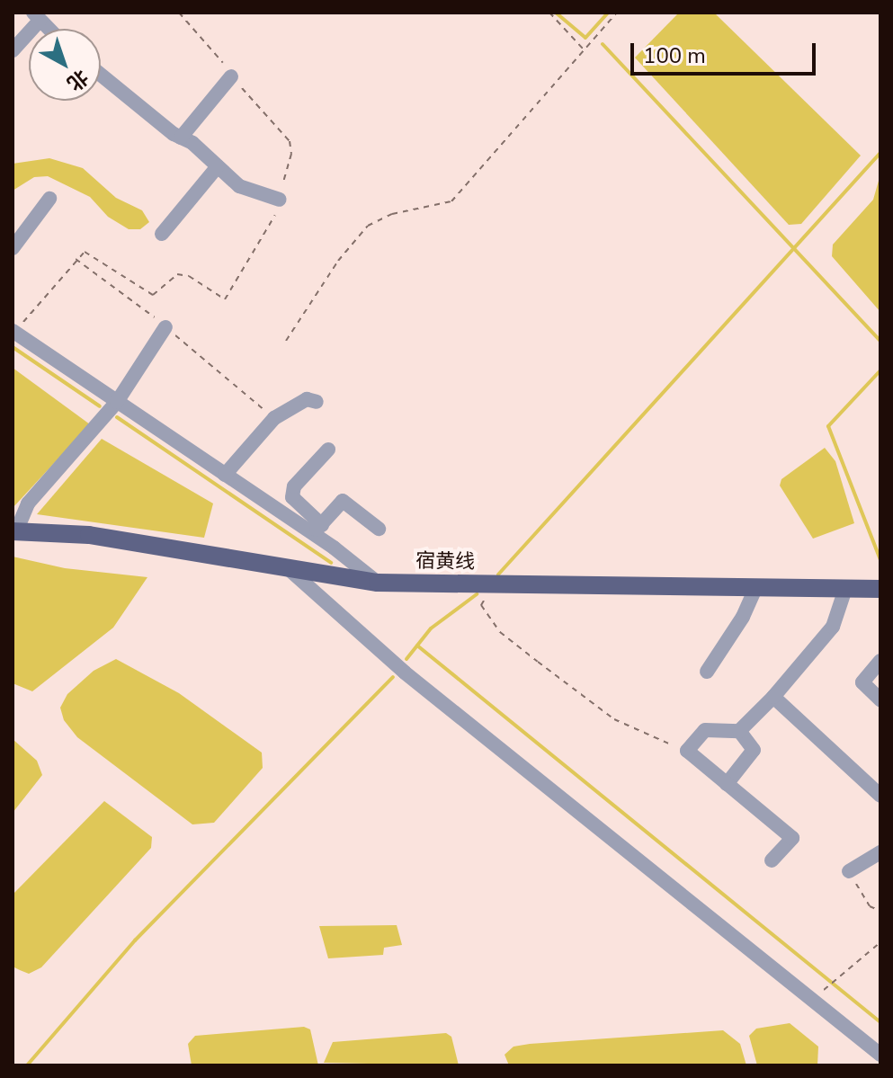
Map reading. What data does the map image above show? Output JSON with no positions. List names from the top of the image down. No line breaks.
{"streets":{"main road":["宿黄线"]},"scale_bar":"100 m","north":"bottom right"}
